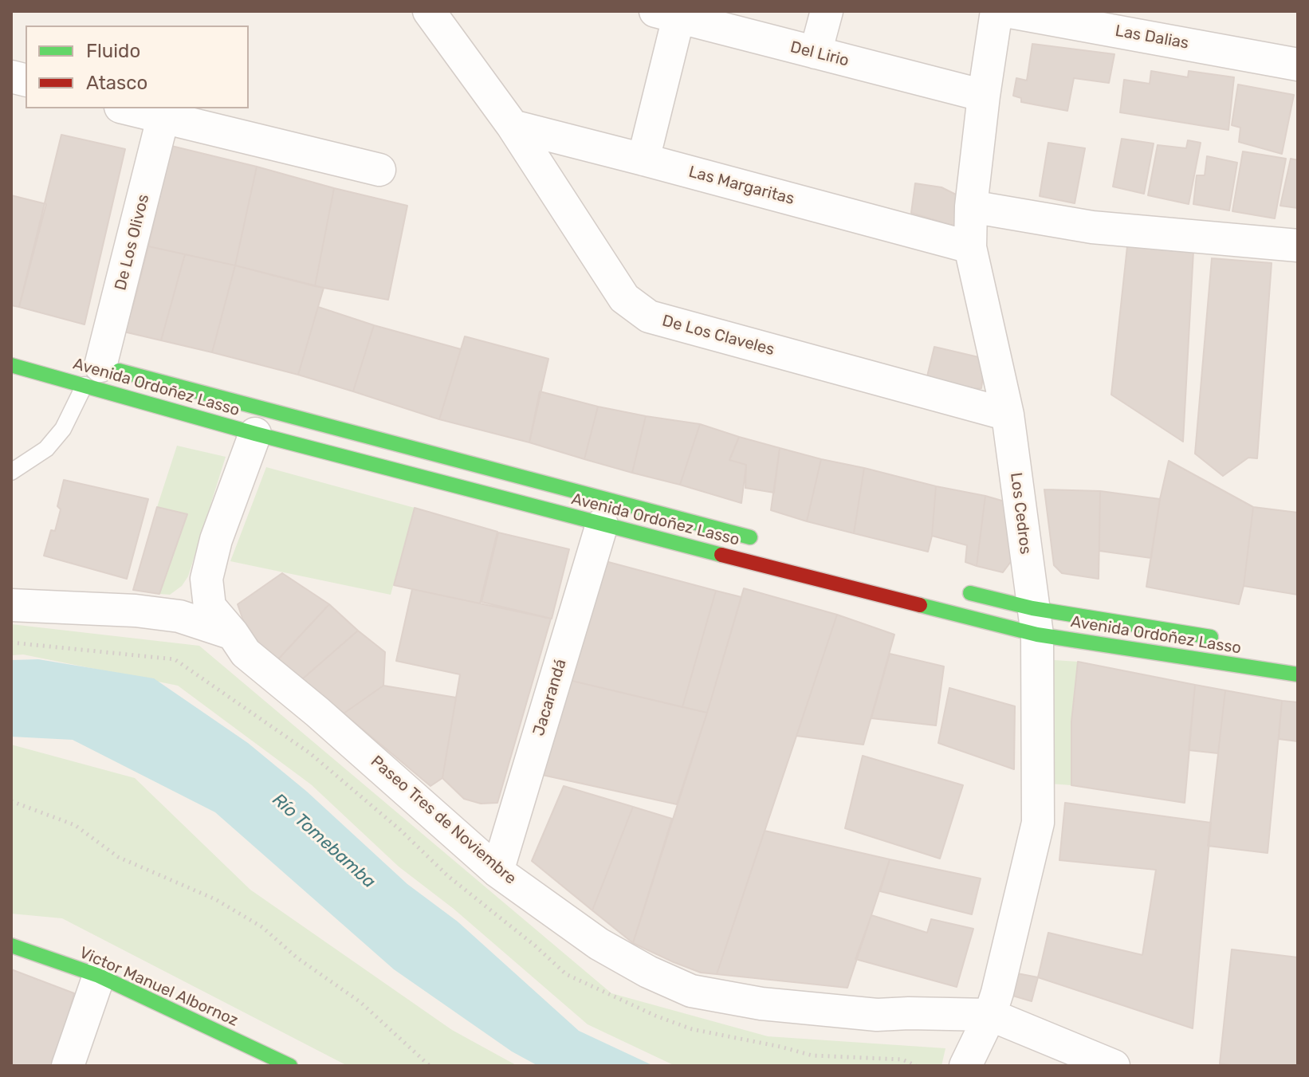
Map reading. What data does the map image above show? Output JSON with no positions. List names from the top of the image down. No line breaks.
{"streets":{"main road":["Avenida Ordoñez Lasso","Victor Manuel Albornoz"],"street":["Las Dalias","Del Lirio","Las Margaritas","De Los Olivos","De Los Claveles","Los Cedros","Jacarandá","Paseo Tres de Noviembre"]},"crossings":[["Del Lirio","Los Cedros"],["Las Margaritas","De Los Claveles"],["Las Margaritas","Los Cedros"],["De Los Olivos","Avenida Ordoñez Lasso"],["De Los Claveles","Los Cedros"],["Avenida Ordoñez Lasso","Los Cedros"],["Avenida Ordoñez Lasso","Jacarandá"],["Avenida Ordoñez Lasso","Paseo Tres de Noviembre"],["Los Cedros","Paseo Tres de Noviembre"],["Jacarandá","Paseo Tres de Noviembre"]],"water":["Río Tomebamba"],"legend":["Fluido","Atasco"]}
